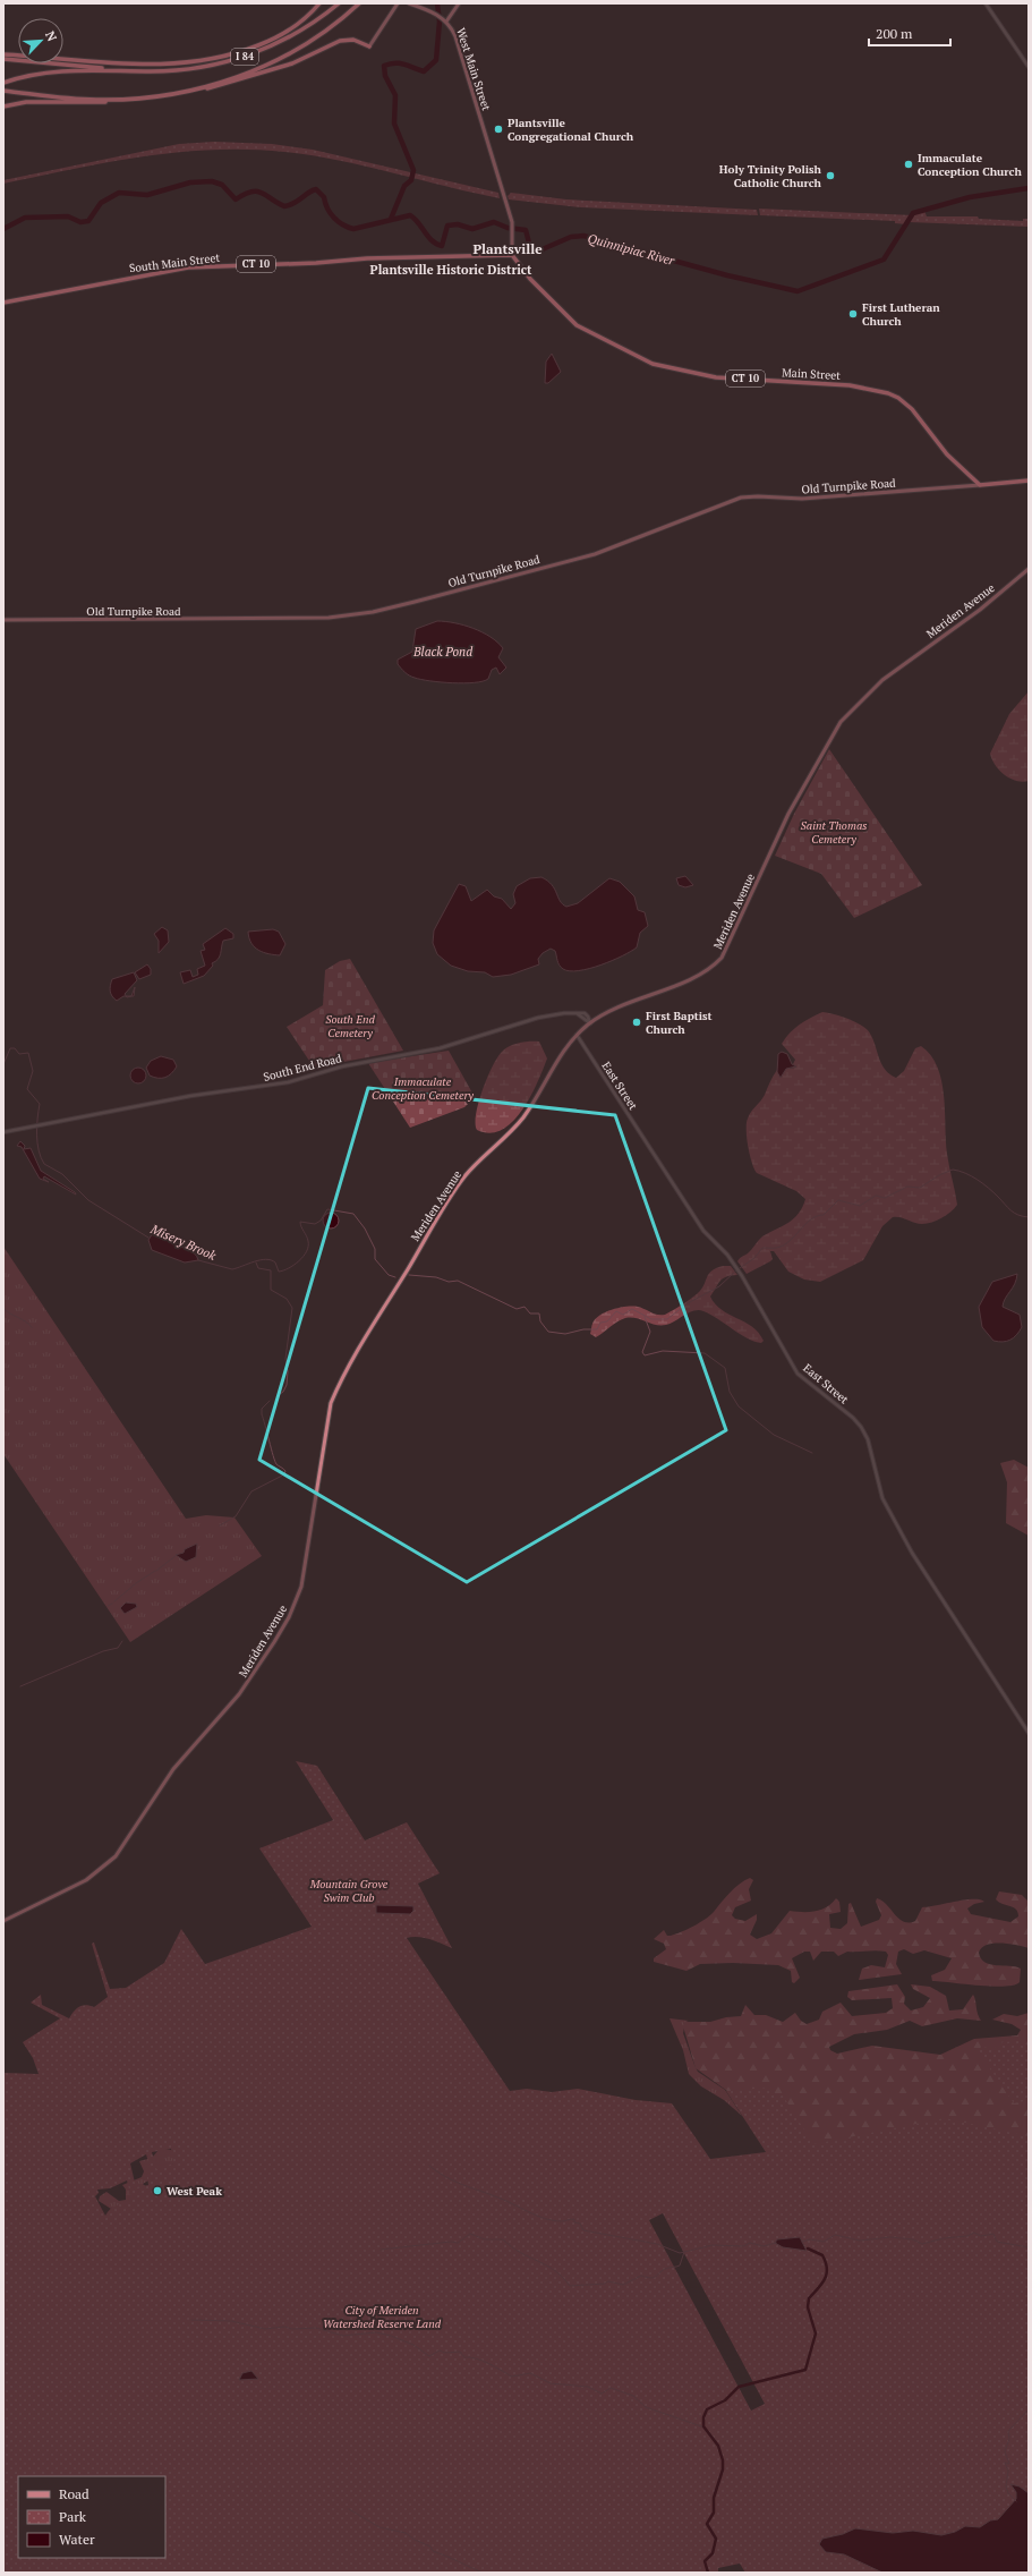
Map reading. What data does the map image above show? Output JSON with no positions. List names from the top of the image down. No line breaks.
{"streets":{"highway":["I 84","South Main Street","CT 10","Main Street"],"main road":["West Main Street","Old Turnpike Road","Meriden Avenue"],"street":["South End Road","East Street"]},"crossings":[["West Main Street","South Main Street"],["West Main Street","Main Street"],["South Main Street","Main Street"],["Main Street","Old Turnpike Road"],["Meriden Avenue","South End Road"],["Meriden Avenue","East Street"]],"districts":["Plantsville","Plantsville Historic District"],"water":["Quinnipiac River","Black Pond","Misery Brook"],"parks":["Saint Thomas Cemetery","South End Cemetery","Immaculate Conception Cemetery","Mountain Grove Swim Club","City of Meriden Watershed Reserve Land"],"places":["Plantsville Congregational Church","Immaculate Conception Church","Holy Trinity Polish Catholic Church","First Lutheran Church","First Baptist Church","West Peak"],"legend":["Road","Park","Water"],"scale_bar":"200 m","north":"top right"}
